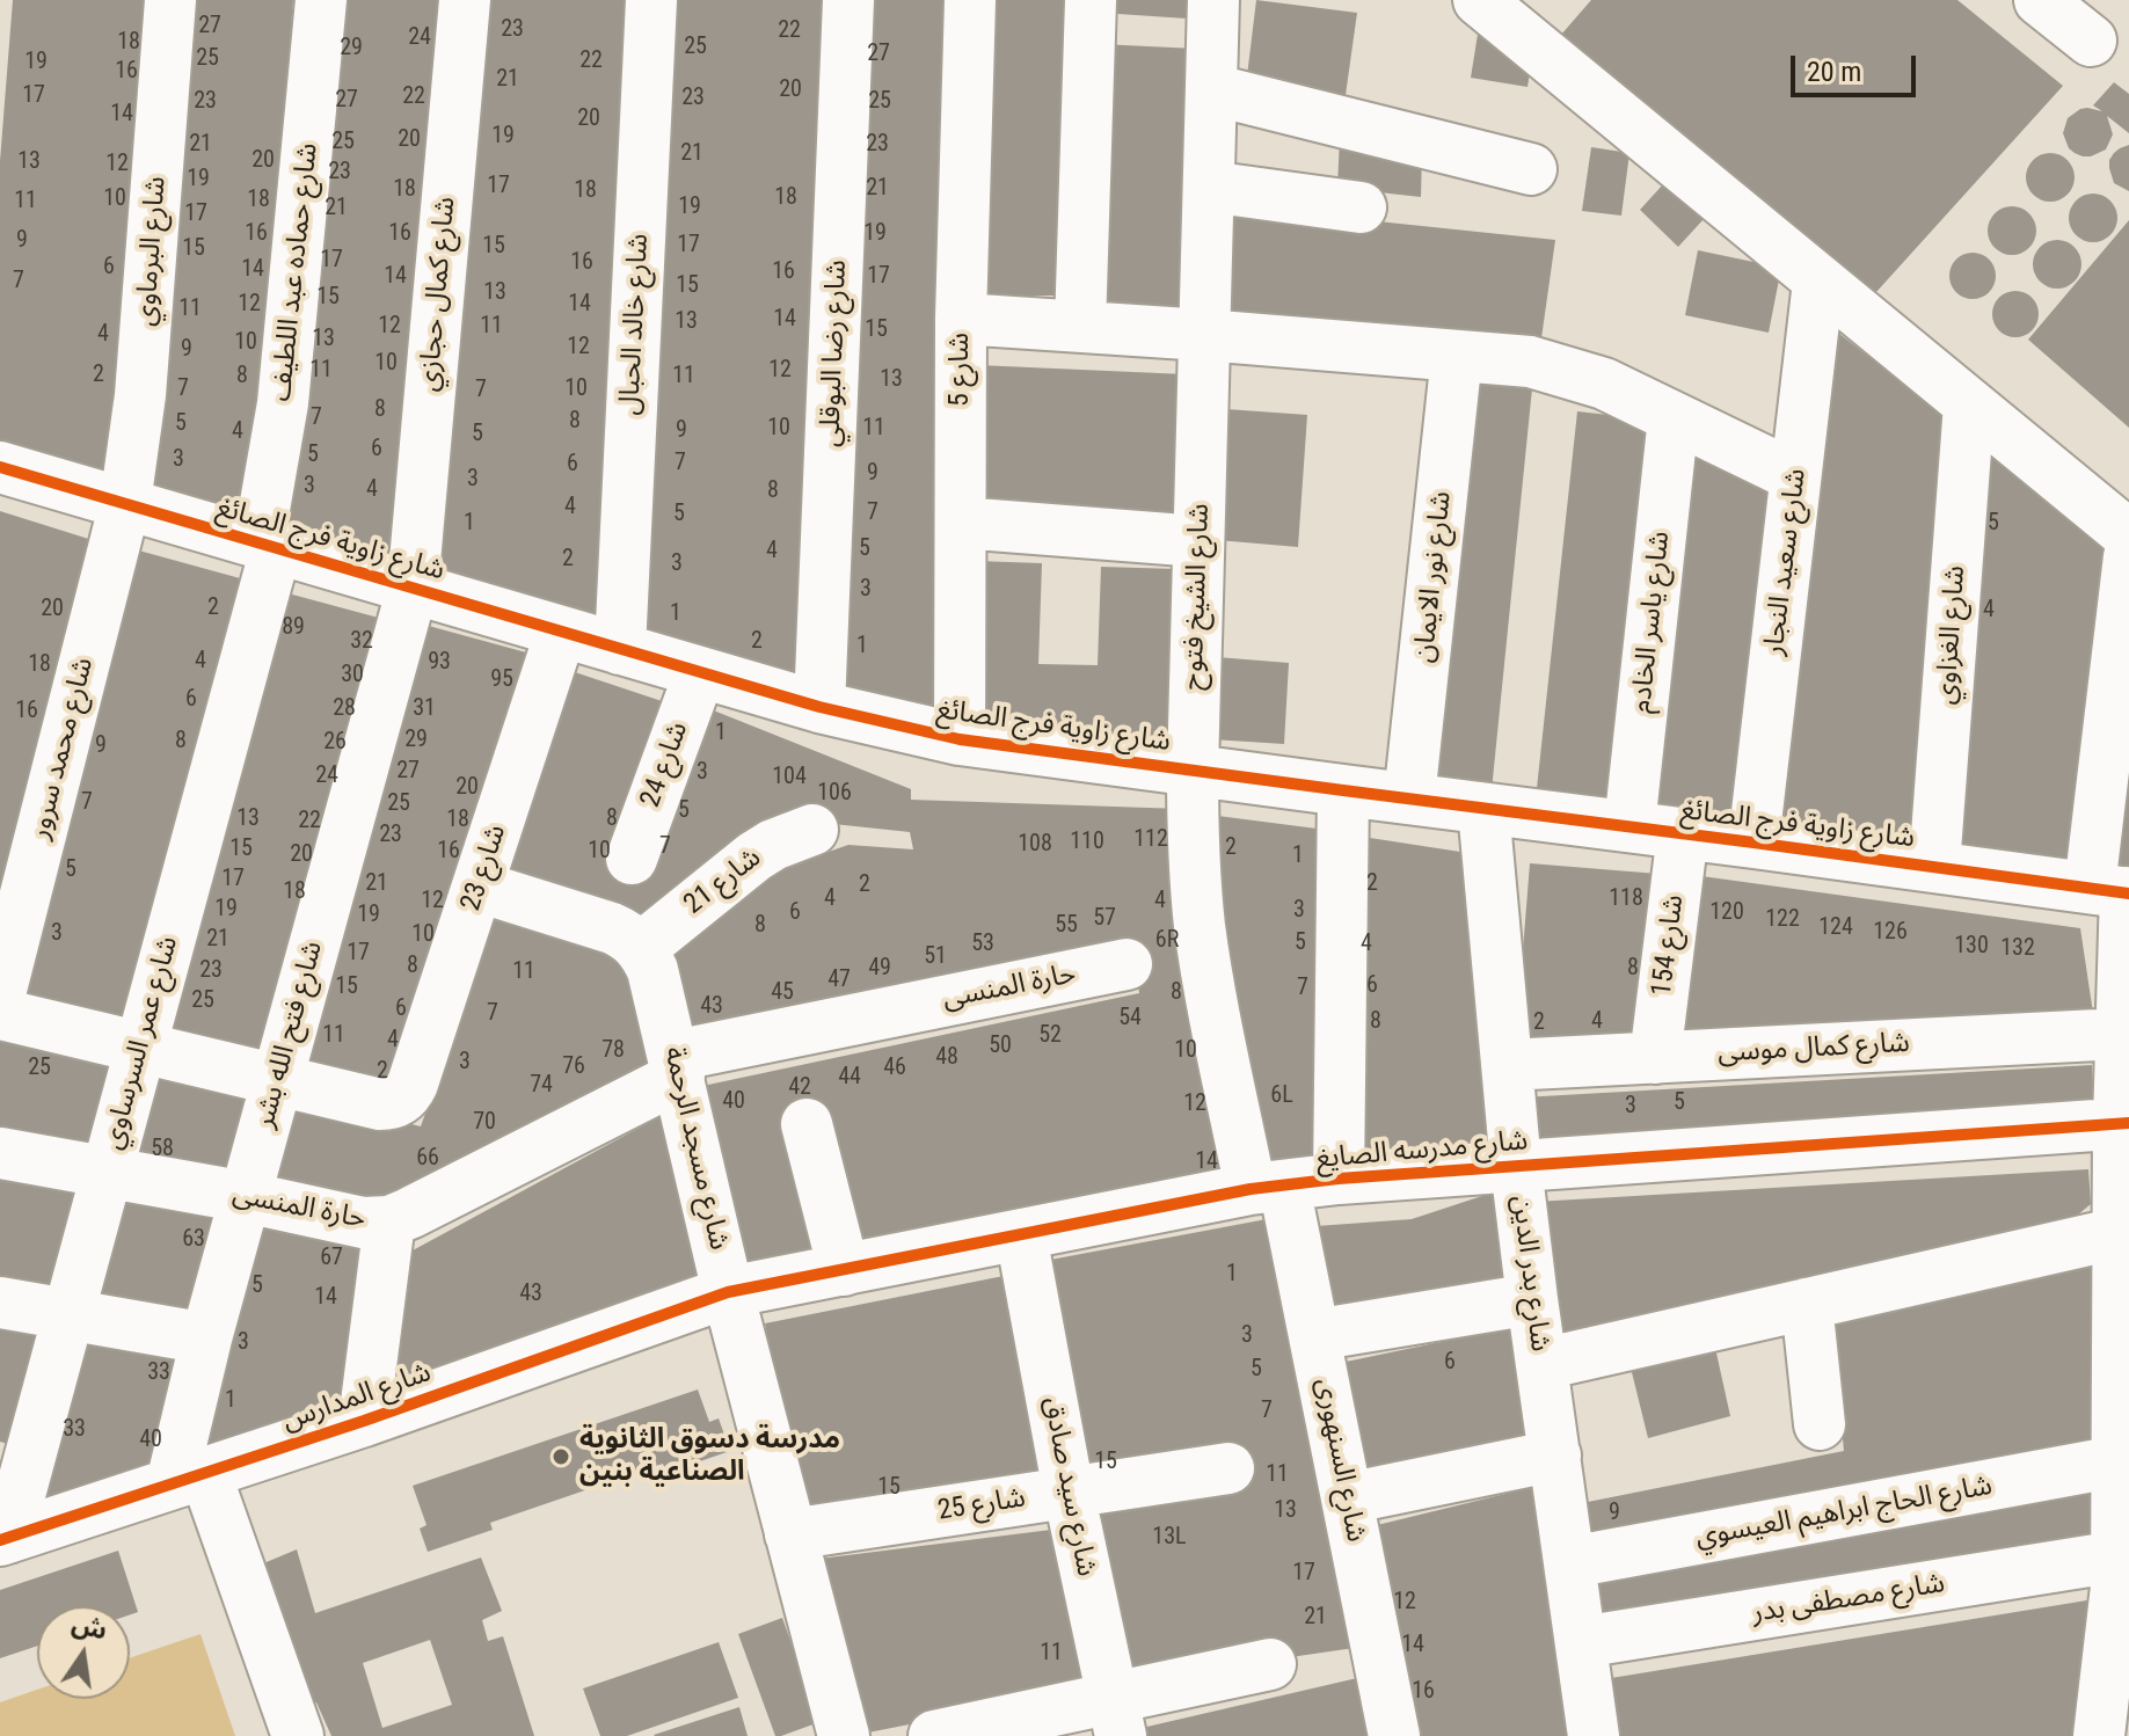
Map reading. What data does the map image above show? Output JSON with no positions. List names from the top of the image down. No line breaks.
{"streets":{"street":["شارع البرماوي","شارع حماده عبد اللطيف","شارع كمال حجازي","شارع خالد الحبال","شارع رضا البوقلي","شارع 5","شارع زاوية فرج الصائغ","شارع سعيد النجار","شارع نور الايمان","شارع الشيخ فتوح","شارع ياسر الخادم","شارع الغزاوي","شارع محمد سرور","شارع 24","شارع 23","شارع 21","شارع 154","حارة المنسى","شارع فتح الله بشر","شارع عمر السرساوي","شارع كمال موسى","شارع مسجد الرحمة","شارع مدرسه الصايغ","شارع بدر الدين","شارع المدارس","شارع السنهورى","شارع سيد صادق","شارع 25","شارع الحاج ابراهيم العيسوي","شارع مصطفى بدر"]},"crossings":[["شارع البرماوي","شارع زاوية فرج الصائغ"],["شارع البرماوي","شارع محمد سرور"],["شارع حماده عبد اللطيف","شارع زاوية فرج الصائغ"],["شارع حماده عبد اللطيف","شارع عمر السرساوي"],["شارع كمال حجازي","شارع زاوية فرج الصائغ"],["شارع كمال حجازي","شارع فتح الله بشر"],["شارع خالد الحبال","شارع زاوية فرج الصائغ"],["شارع رضا البوقلي","شارع زاوية فرج الصائغ"],["شارع 5","شارع زاوية فرج الصائغ"],["شارع زاوية فرج الصائغ","شارع سعيد النجار"],["شارع زاوية فرج الصائغ","شارع نور الايمان"],["شارع زاوية فرج الصائغ","شارع الشيخ فتوح"],["شارع زاوية فرج الصائغ","شارع ياسر الخادم"],["شارع زاوية فرج الصائغ","شارع الغزاوي"],["شارع زاوية فرج الصائغ","شارع محمد سرور"],["شارع زاوية فرج الصائغ","شارع 24"],["شارع زاوية فرج الصائغ","شارع 23"],["شارع زاوية فرج الصائغ","شارع 154"],["شارع زاوية فرج الصائغ","شارع فتح الله بشر"],["شارع زاوية فرج الصائغ","شارع عمر السرساوي"],["شارع زاوية فرج الصائغ","شارع بدر الدين"],["شارع الشيخ فتوح","شارع مدرسه الصايغ"],["شارع الشيخ فتوح","شارع السنهورى"],["شارع 23","شارع فتح الله بشر"],["شارع 21","شارع مسجد الرحمة"],["شارع 154","شارع كمال موسى"],["حارة المنسى","شارع فتح الله بشر"],["حارة المنسى","شارع عمر السرساوي"],["حارة المنسى","شارع مسجد الرحمة"],["شارع فتح الله بشر","شارع المدارس"],["شارع عمر السرساوي","شارع المدارس"],["شارع كمال موسى","شارع بدر الدين"],["شارع مسجد الرحمة","شارع مدرسه الصايغ"],["شارع مسجد الرحمة","شارع المدارس"],["شارع مسجد الرحمة","شارع 25"],["شارع مدرسه الصايغ","شارع بدر الدين"],["شارع مدرسه الصايغ","شارع المدارس"],["شارع مدرسه الصايغ","شارع السنهورى"],["شارع مدرسه الصايغ","شارع سيد صادق"],["شارع بدر الدين","شارع الحاج ابراهيم العيسوي"],["شارع بدر الدين","شارع مصطفى بدر"],["شارع سيد صادق","شارع 25"]],"places":["مدرسة دسوق الثانوية الصناعية بنين"],"house_numbers":["27","23","22","24","18","25","29","27","25","22","19","16","21","20","17","22","23","27","23","25","14","20","19","20","25","21","23","21","20","13","12","23","19","17","21","18","18","18","10","18","11","19","21","17","16","16","19","9","17","15","15","17","16","6","14","16","14","17","7","15","13","15","12","14","11","14","13","12","11","15","4","13","10","12","9","10","11","12","2","8","11","13","7","10","7","8","7","8","5","10","11","9","4","5","6","5","3","7","6","9","3","3","4","8","4","7","5","1","5","5","4","2","3","3","2","20","4","1","89","32","2","1","4","93","18","30","95","6","28","31","16","1","29","8","26","9","27","3","24","104","20","106","7","25","5","13","8","18","22","23","112","110","108","7","2","15","16","10","20","1","5","17","21","2","2","18","4","118","12","4","19","3","6","120","19","57","122","8","55","124","126","3","10","21","6R","5","53","4","130","132","17","51","8","49","8","23","11","47","6","15","7","45","8","25","43","6","7","54","8","4","2","11","52","4","50","78","10","48","3","76","25","46","2","44","74","42","6L","40","5","12","3","70","58","66","14","63","67","1","5","43","14","3","3","6","5","33","1","7","33","40","15","11","15","13","9","13L","17","12","21","14","11","16"],"scale_bar":"20 m","north":"top"}
